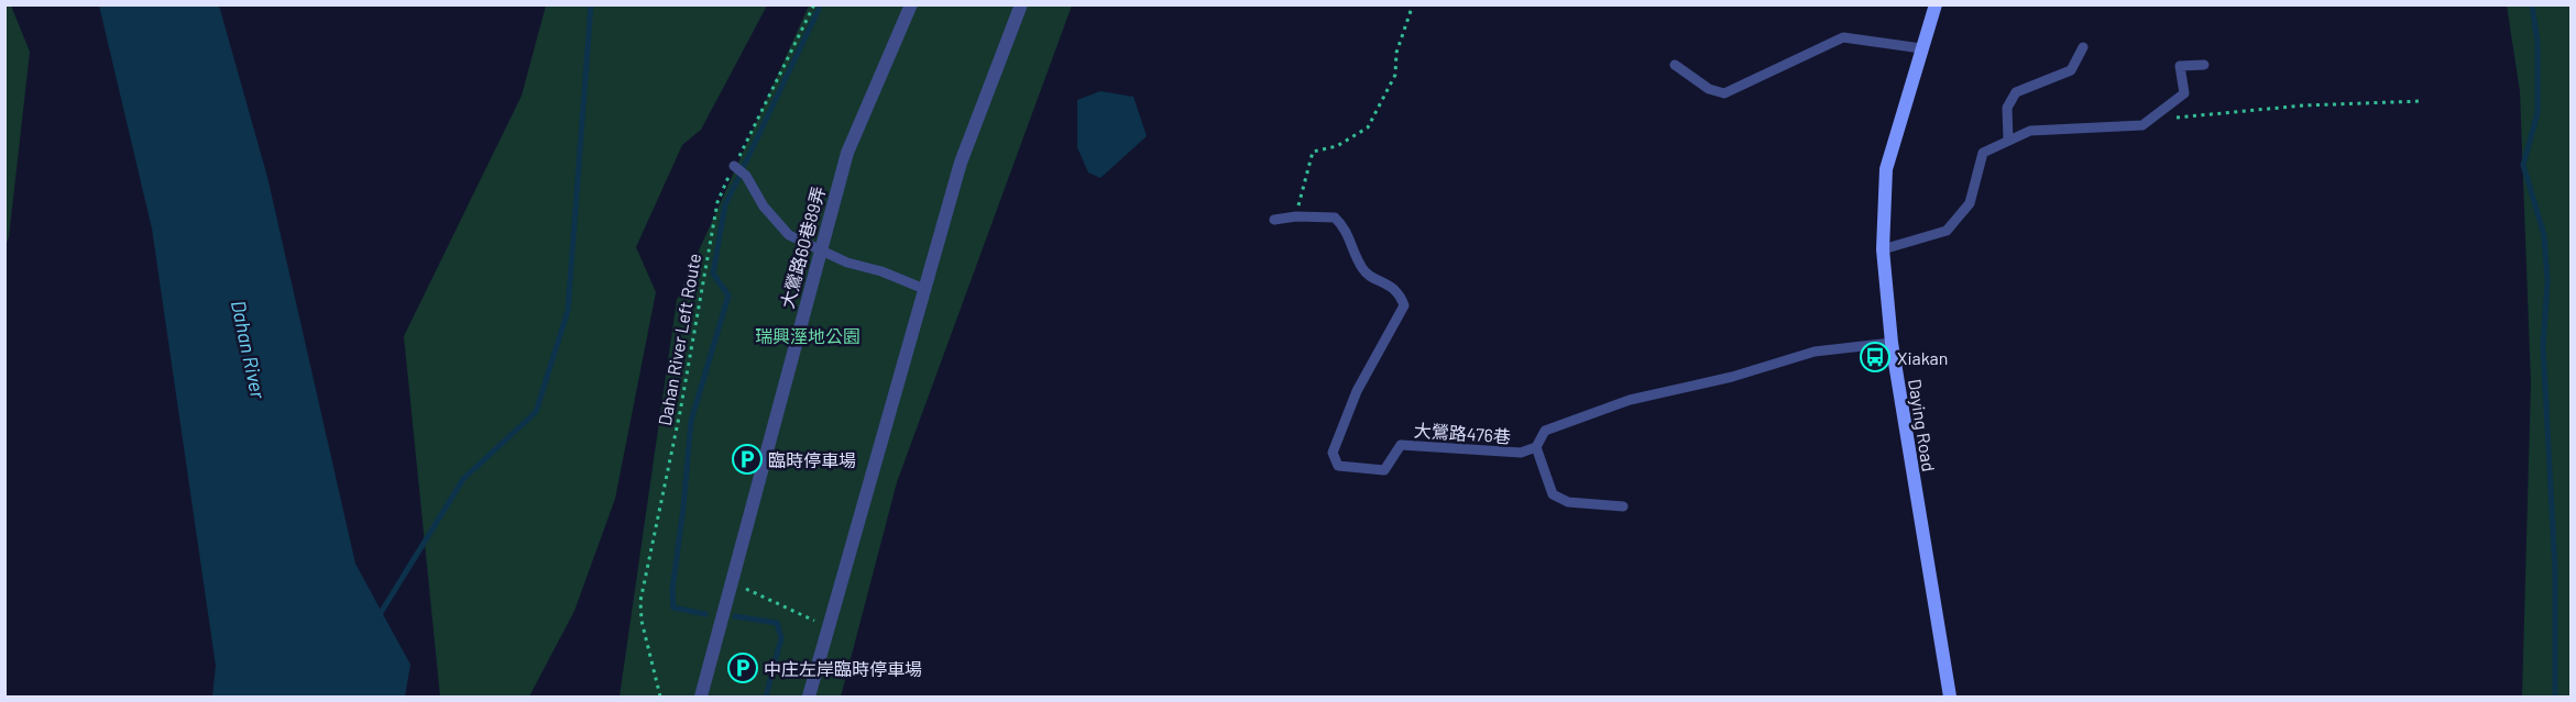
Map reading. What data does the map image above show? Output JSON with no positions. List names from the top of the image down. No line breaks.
{"streets":{"street":["大鶯路60巷89弄","Daying Road"],"lane":["大鶯路476巷"],"path":["Dahan River Left Route"]},"crossings":[["Daying Road","大鶯路476巷"]],"water":["Dahan River"],"parks":["瑞興溼地公園"],"places":{"bus stop":["Xiakan"],"parking":["臨時停車場","中庄左岸臨時停車場"]}}
